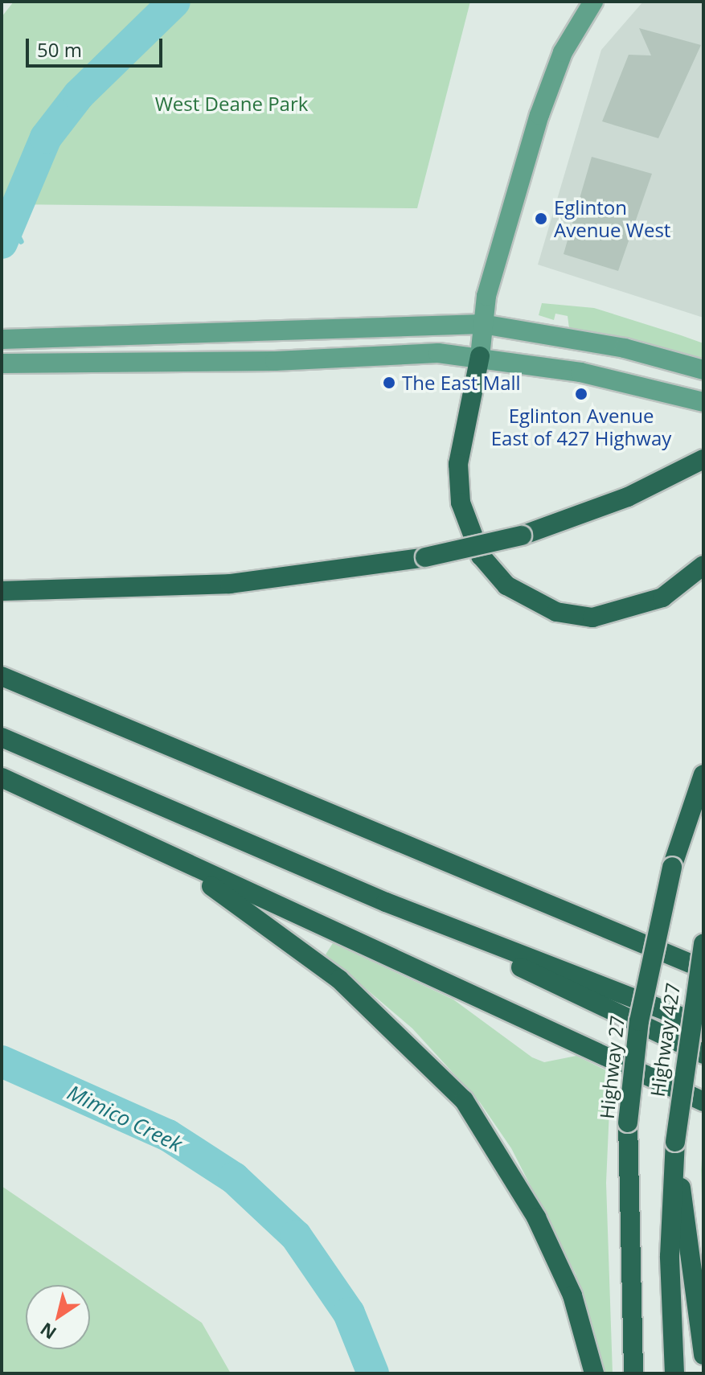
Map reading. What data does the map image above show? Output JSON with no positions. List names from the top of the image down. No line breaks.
{"streets":{"highway":["Highway 427","Highway 27"]},"water":["Mimico Creek"],"parks":["West Deane Park"],"places":["Eglinton Avenue West","The East Mall","Eglinton Avenue East of 427 Highway"],"scale_bar":"50 m","north":"bottom left"}
